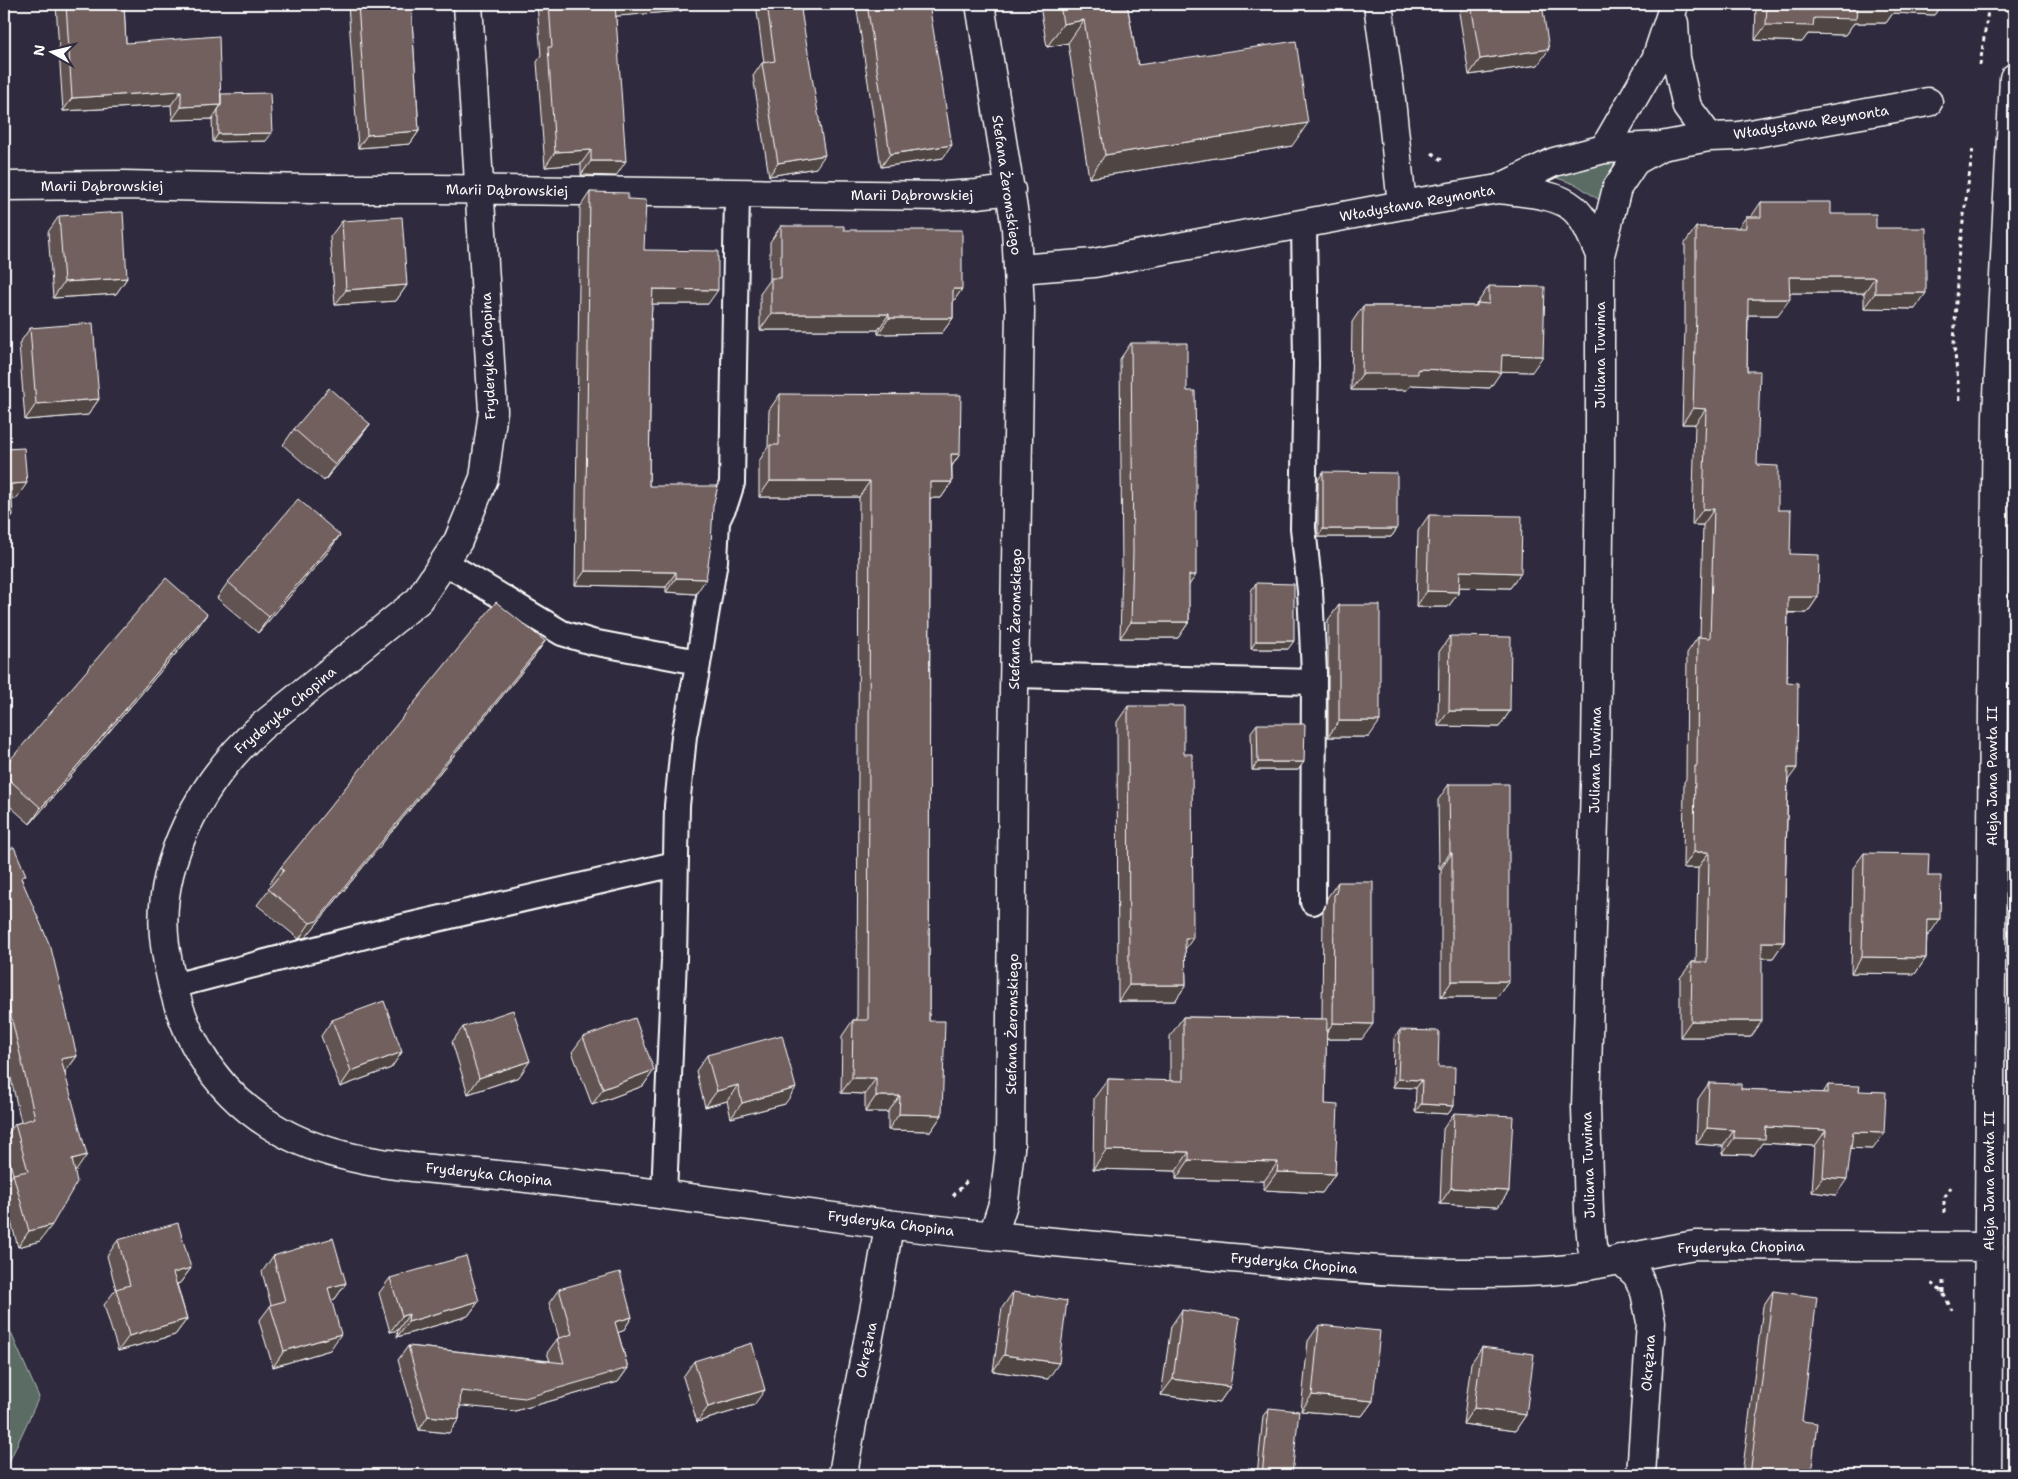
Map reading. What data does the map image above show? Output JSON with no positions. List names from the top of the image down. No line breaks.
{"streets":{"street":["Władysława Reymonta","Stefana Żeromskiego","Marii Dąbrowskiej","Juliana Tuwima","Fryderyka Chopina","Aleja Jana Pawła II","Okrężna"]},"crossings":[["Władysława Reymonta","Stefana Żeromskiego"],["Władysława Reymonta","Juliana Tuwima"],["Stefana Żeromskiego","Marii Dąbrowskiej"],["Stefana Żeromskiego","Fryderyka Chopina"],["Marii Dąbrowskiej","Fryderyka Chopina"],["Juliana Tuwima","Fryderyka Chopina"],["Juliana Tuwima","Okrężna"],["Fryderyka Chopina","Aleja Jana Pawła II"],["Fryderyka Chopina","Okrężna"]],"north":"left"}
